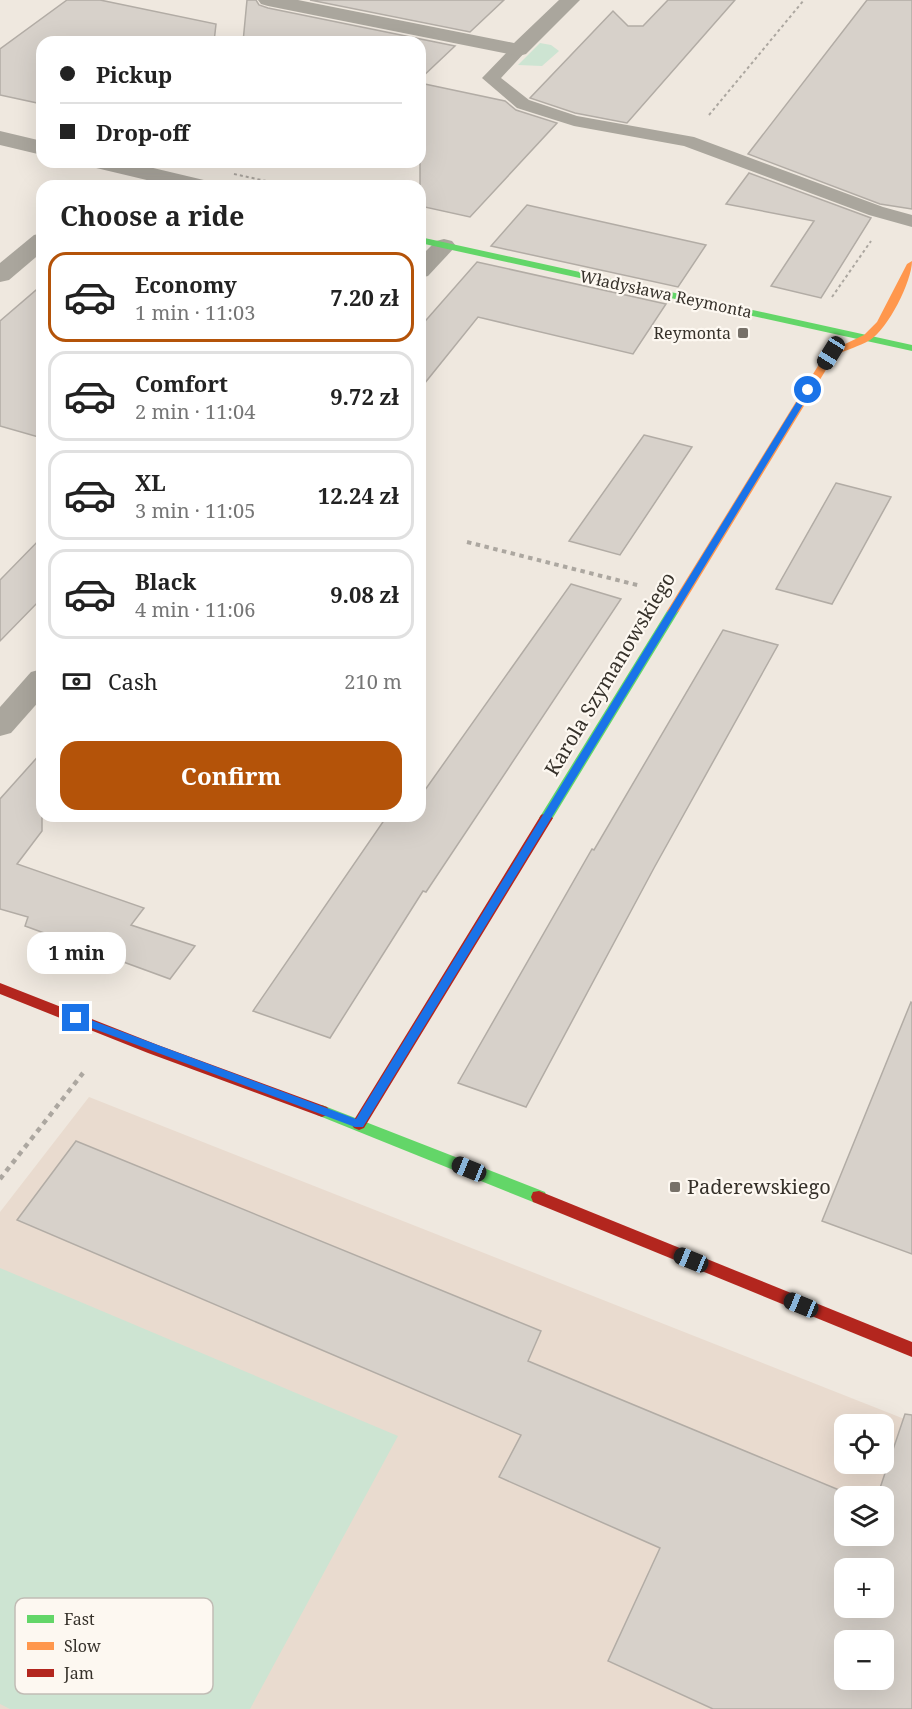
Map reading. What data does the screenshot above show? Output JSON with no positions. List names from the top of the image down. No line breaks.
{"streets":{"street":["Władysława Reymonta","Karola Szymanowskiego"]},"crossings":[["Władysława Reymonta","Karola Szymanowskiego"]],"places":{"transit":["Reymonta","Paderewskiego"]},"legend":["Fast","Slow","Jam"],"page":{"banner":["Pickup","Drop-off"],"heading":"Choose a ride","list":[{"name":"Economy","note":"1 min · 11:03","value":"7.20 zł"},{"name":"Comfort","note":"2 min · 11:04","value":"9.72 zł"},{"name":"XL","note":"3 min · 11:05","value":"12.24 zł"},{"name":"Black","note":"4 min · 11:06","value":"9.08 zł"}],"pay":["Cash","210 m"],"buttons":"Confirm","bubble":"1 min","map_buttons":["+","−"]}}
